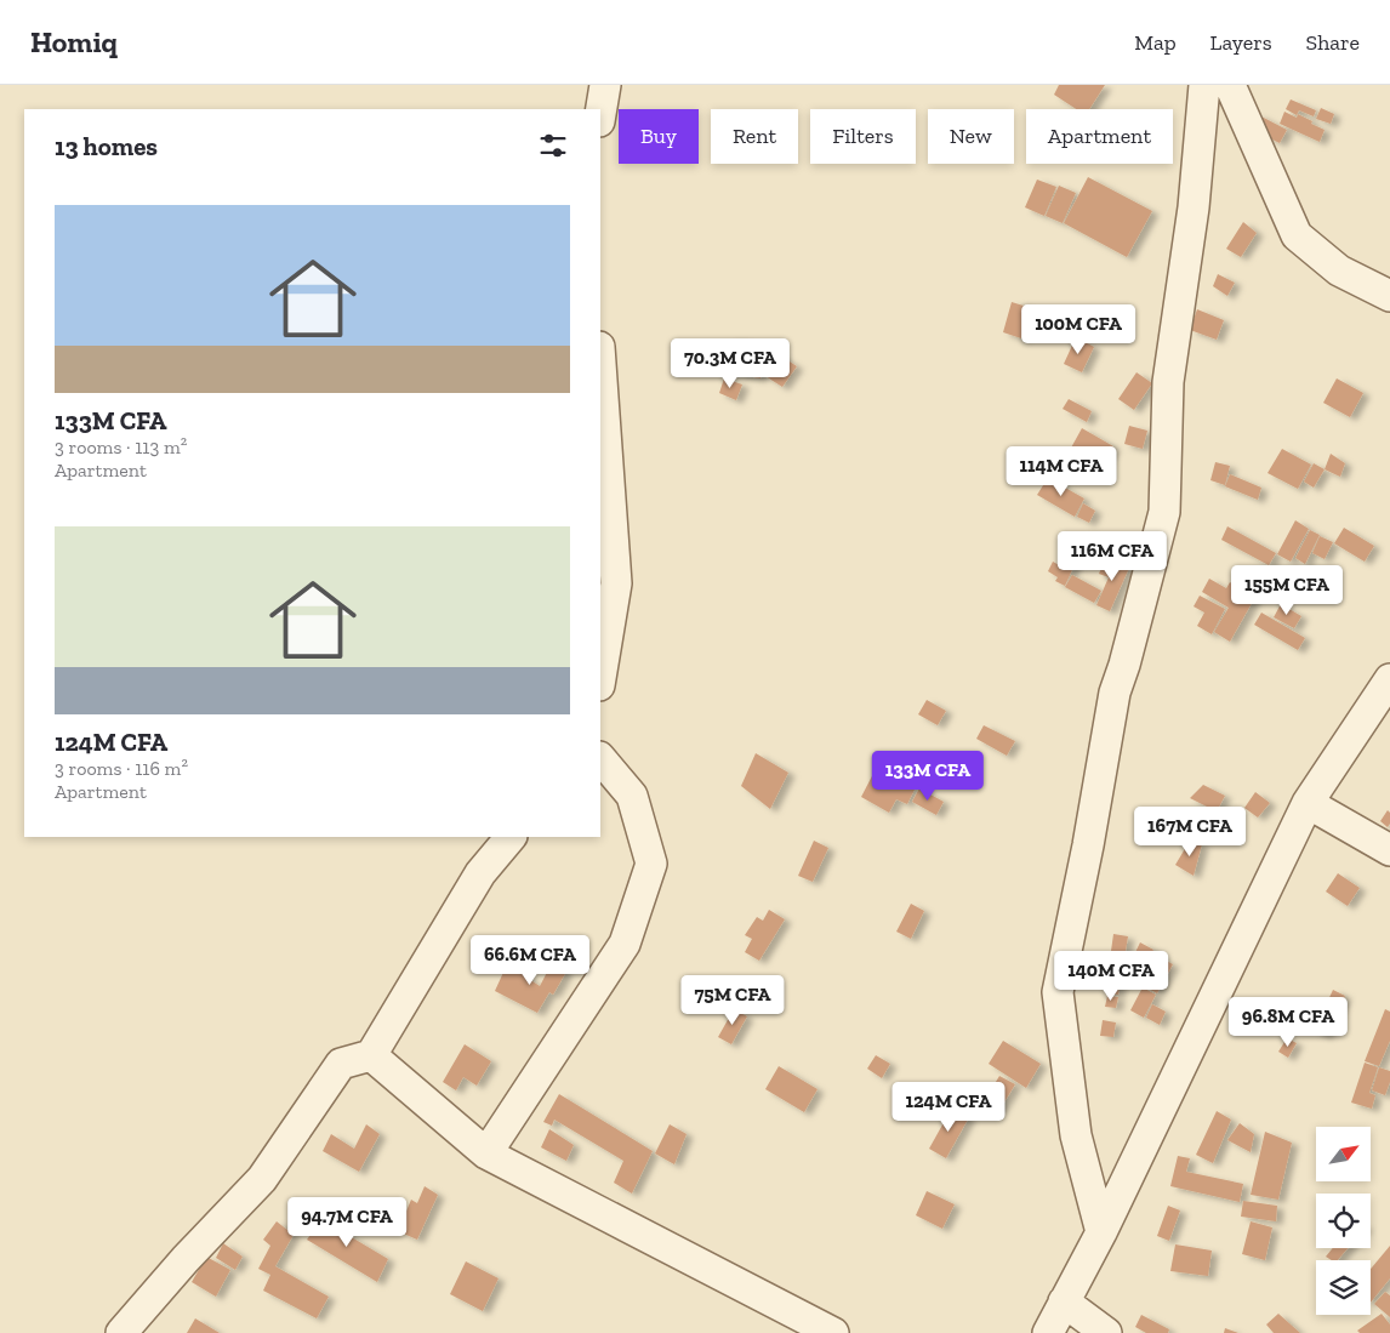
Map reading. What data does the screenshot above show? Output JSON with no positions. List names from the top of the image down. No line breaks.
{"north":"top right","page":{"header":"Homiq","nav":["Map","Layers","Share"],"chip":["Buy","Rent","Filters","New","Apartment"],"heading":"13 homes","list":[{"name":"133M CFA","note":"3 rooms · 113 m² · Apartment"},{"name":"124M CFA","note":"3 rooms · 116 m² · Apartment"}],"price":["100M CFA","70.3M CFA","114M CFA","116M CFA","155M CFA","133M CFA","167M CFA","66.6M CFA","140M CFA","75M CFA","96.8M CFA","124M CFA","94.7M CFA"]}}
